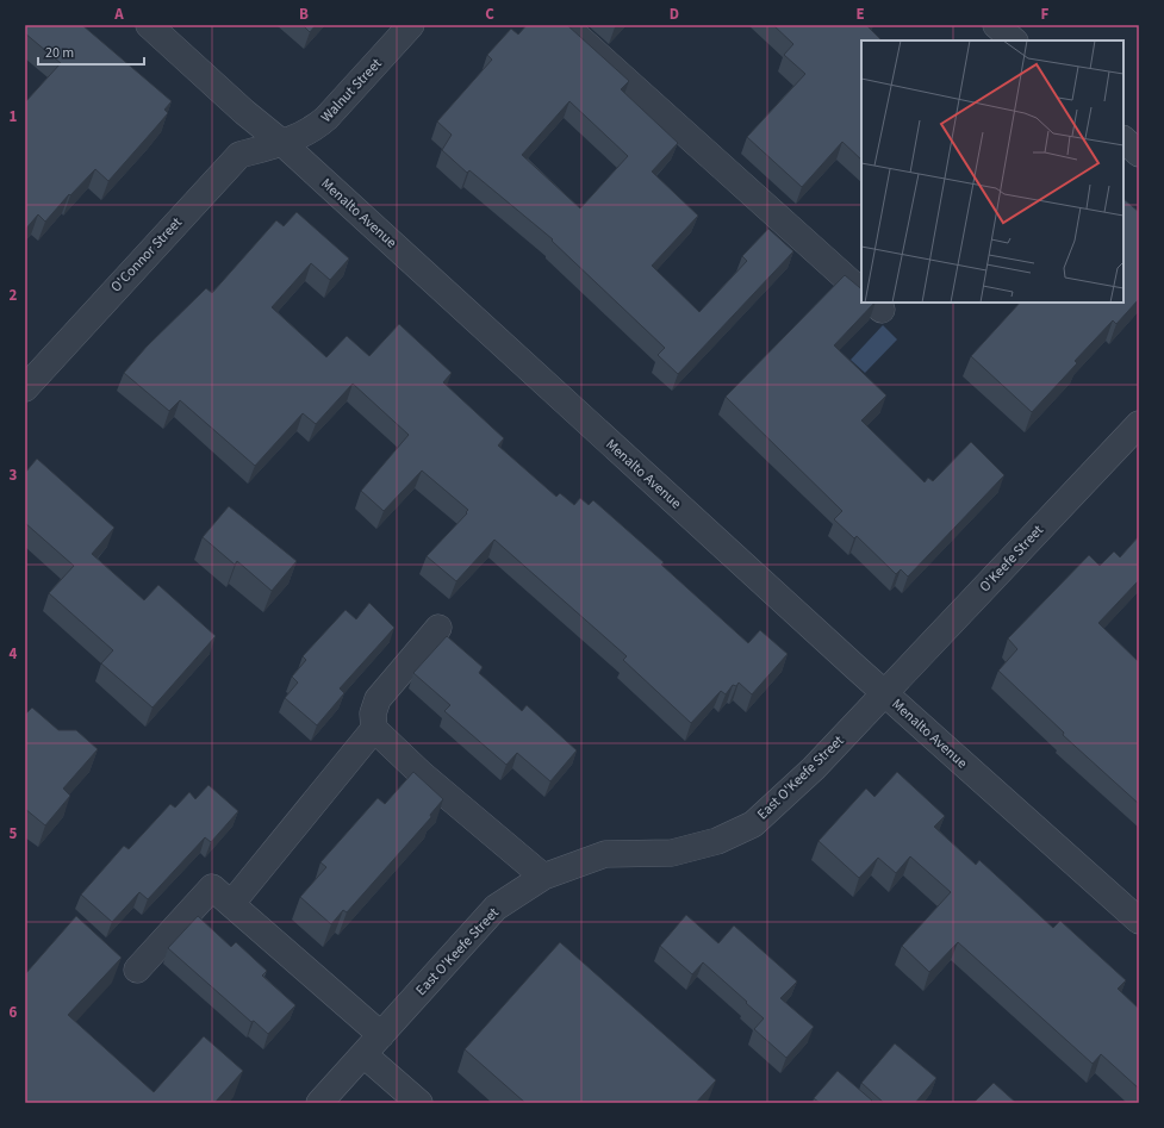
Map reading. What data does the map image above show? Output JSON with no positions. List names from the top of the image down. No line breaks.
{"streets":{"street":["Walnut Street","Menalto Avenue","O'Connor Street","O'Keefe Street","East O'Keefe Street"]},"crossings":[["Walnut Street","Menalto Avenue"],["Walnut Street","O'Connor Street"],["Menalto Avenue","O'Connor Street"],["Menalto Avenue","O'Keefe Street"],["Menalto Avenue","East O'Keefe Street"],["O'Keefe Street","East O'Keefe Street"]],"scale_bar":"20 m","grid":{"columns":["A","B","C","D","E","F"],"rows":["1","2","3","4","5","6"]}}
